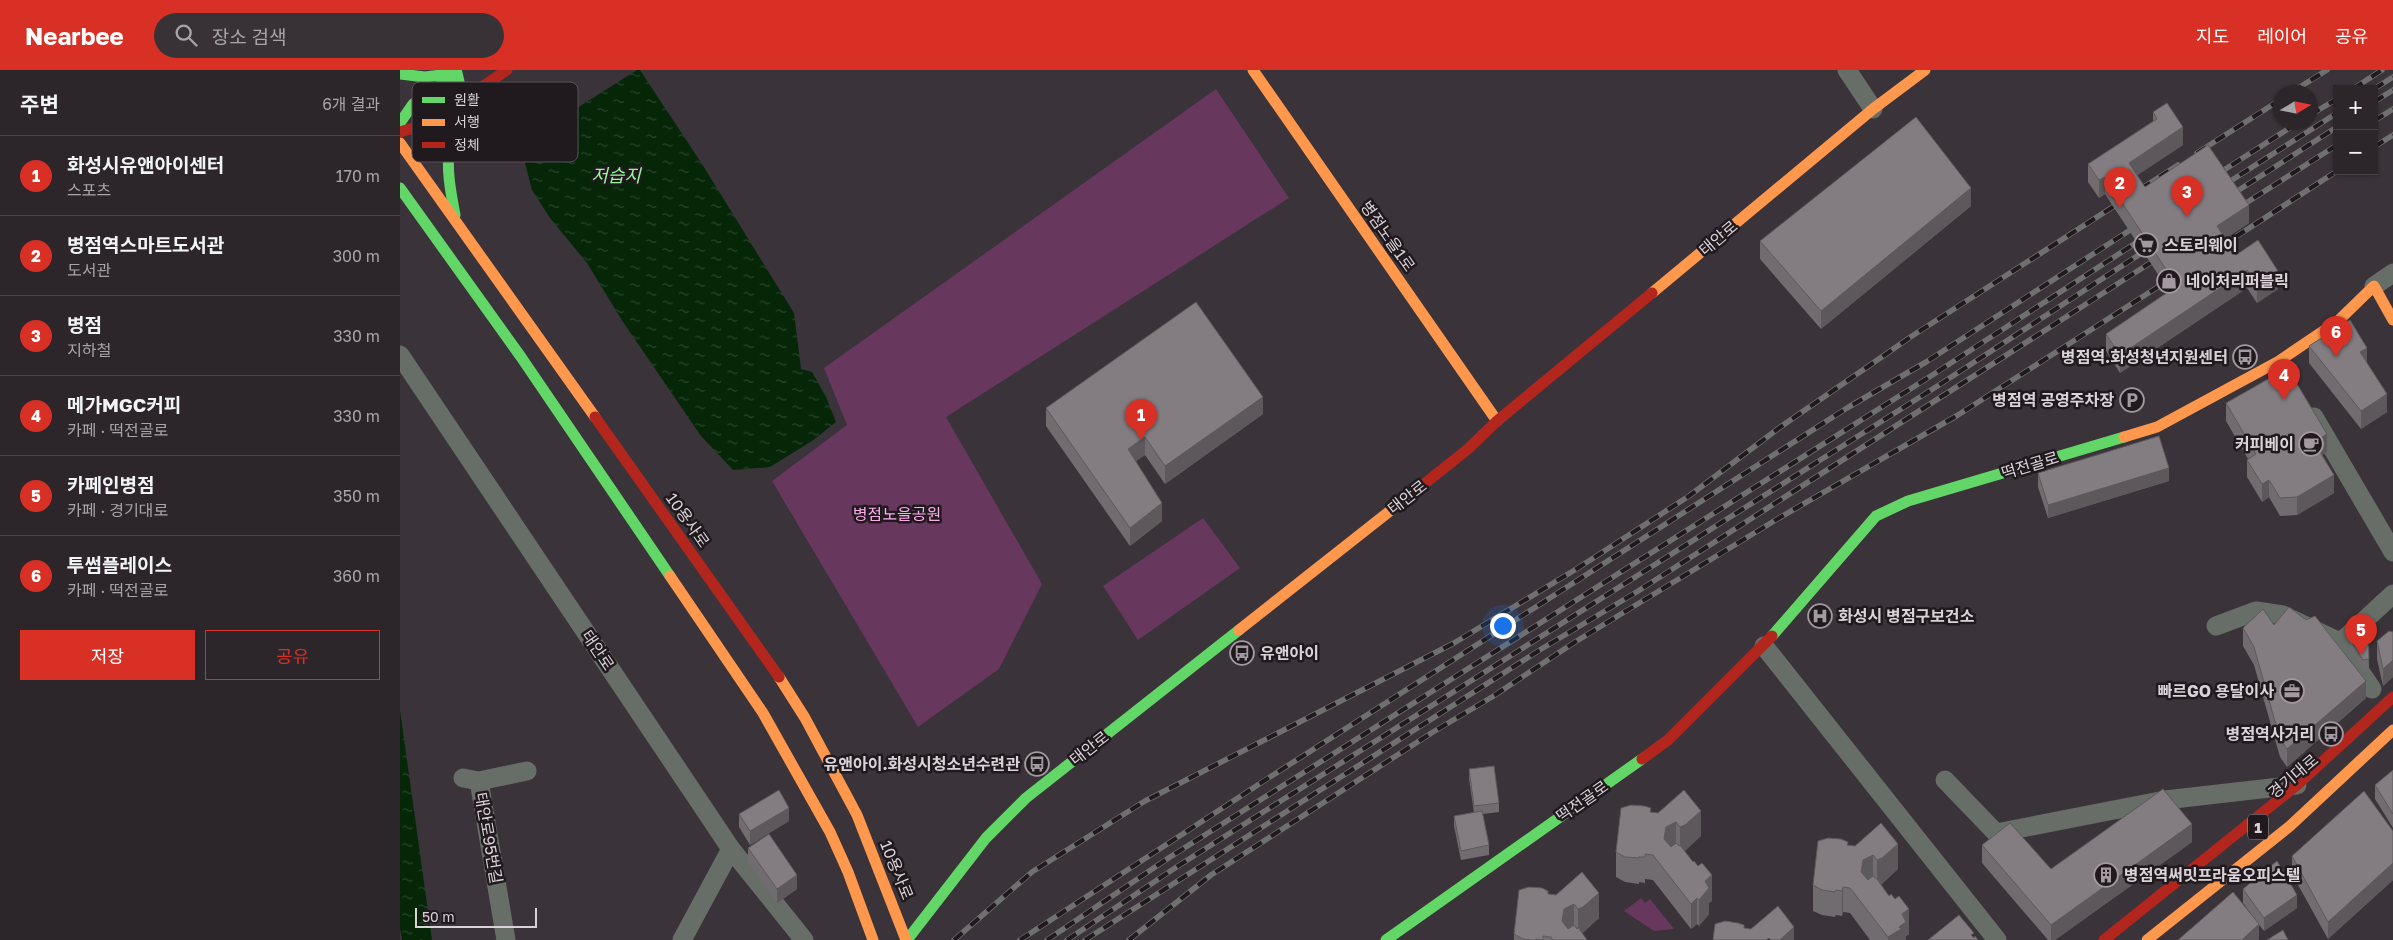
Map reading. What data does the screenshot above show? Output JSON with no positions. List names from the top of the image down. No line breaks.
{"streets":{"street":["병점노을1로","태안로","떡전골로","10용사로","경기대로","1","태안로95번길"]},"crossings":[["병점노을1로","태안로"],["태안로","10용사로"]],"water":["저습지"],"parks":["병점노을공원"],"places":{"supermarket":["스토리웨이"],"shop":["네이처리퍼블릭"],"bus stop":["병점역.화성청년지원센터","유앤아이","병점역사거리","유앤아이.화성시청소년수련관"],"parking":["병점역 공영주차장"],"cafe":["커피베이"],"hospital":["화성시 병점구보건소"],"office":["빠르GO 용달이사"],"building":["병점역써밋프라움오피스텔"]},"legend":["원활","서행","정체"],"scale_bar":"50 m","north":"right","page":{"header":"Nearbee","search":"장소 검색","nav":["지도","레이어","공유"],"heading":["주변","6개 결과"],"map_buttons":["+","−"],"list":[{"mark":"1","name":"화성시유앤아이센터","note":"스포츠","value":"170 m"},{"mark":"2","name":"병점역스마트도서관","note":"도서관","value":"300 m"},{"mark":"3","name":"병점","note":"지하철","value":"330 m"},{"mark":"4","name":"메가MGC커피","note":"카페 · 떡전골로","value":"330 m"},{"mark":"5","name":"카페인병점","note":"카페 · 경기대로","value":"350 m"},{"mark":"6","name":"투썸플레이스","note":"카페 · 떡전골로","value":"360 m"}],"pins":["2","3","6","4","1","5"],"buttons":["저장","공유"],"scale":"50 m"}}
